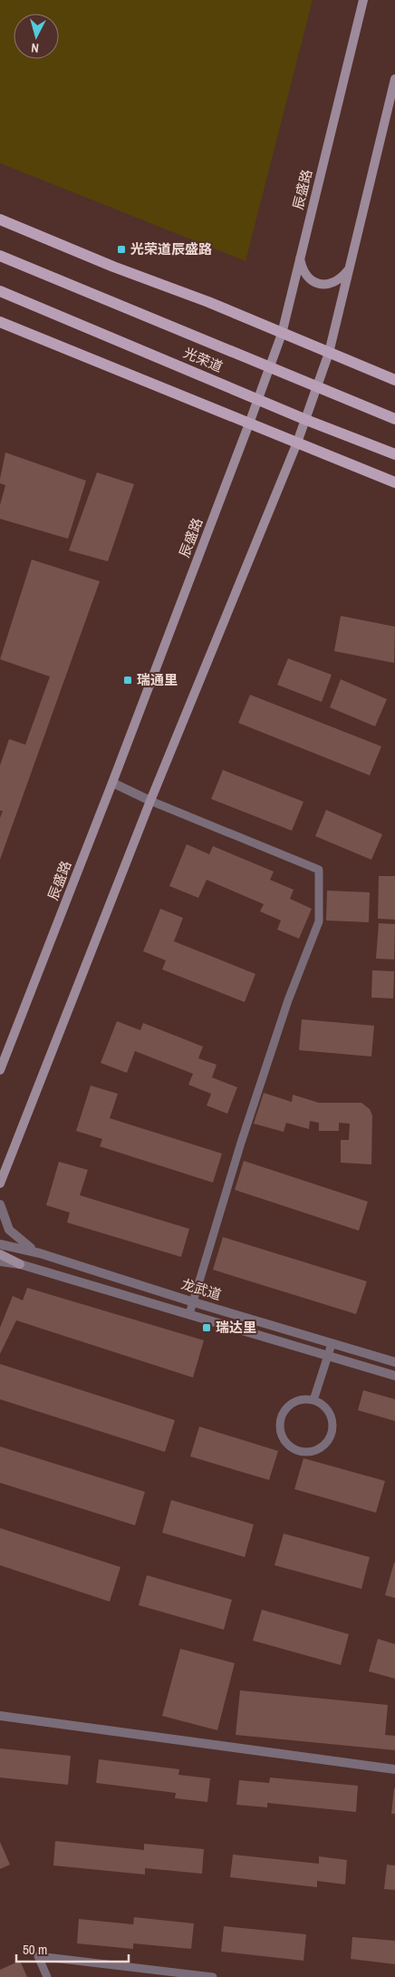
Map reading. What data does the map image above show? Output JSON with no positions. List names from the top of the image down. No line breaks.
{"streets":{"main road":["辰盛路","光荣道"],"street":["龙武道"]},"places":{"transit":["光荣道辰盛路","瑞通里","瑞达里"]},"scale_bar":"50 m","north":"bottom"}
